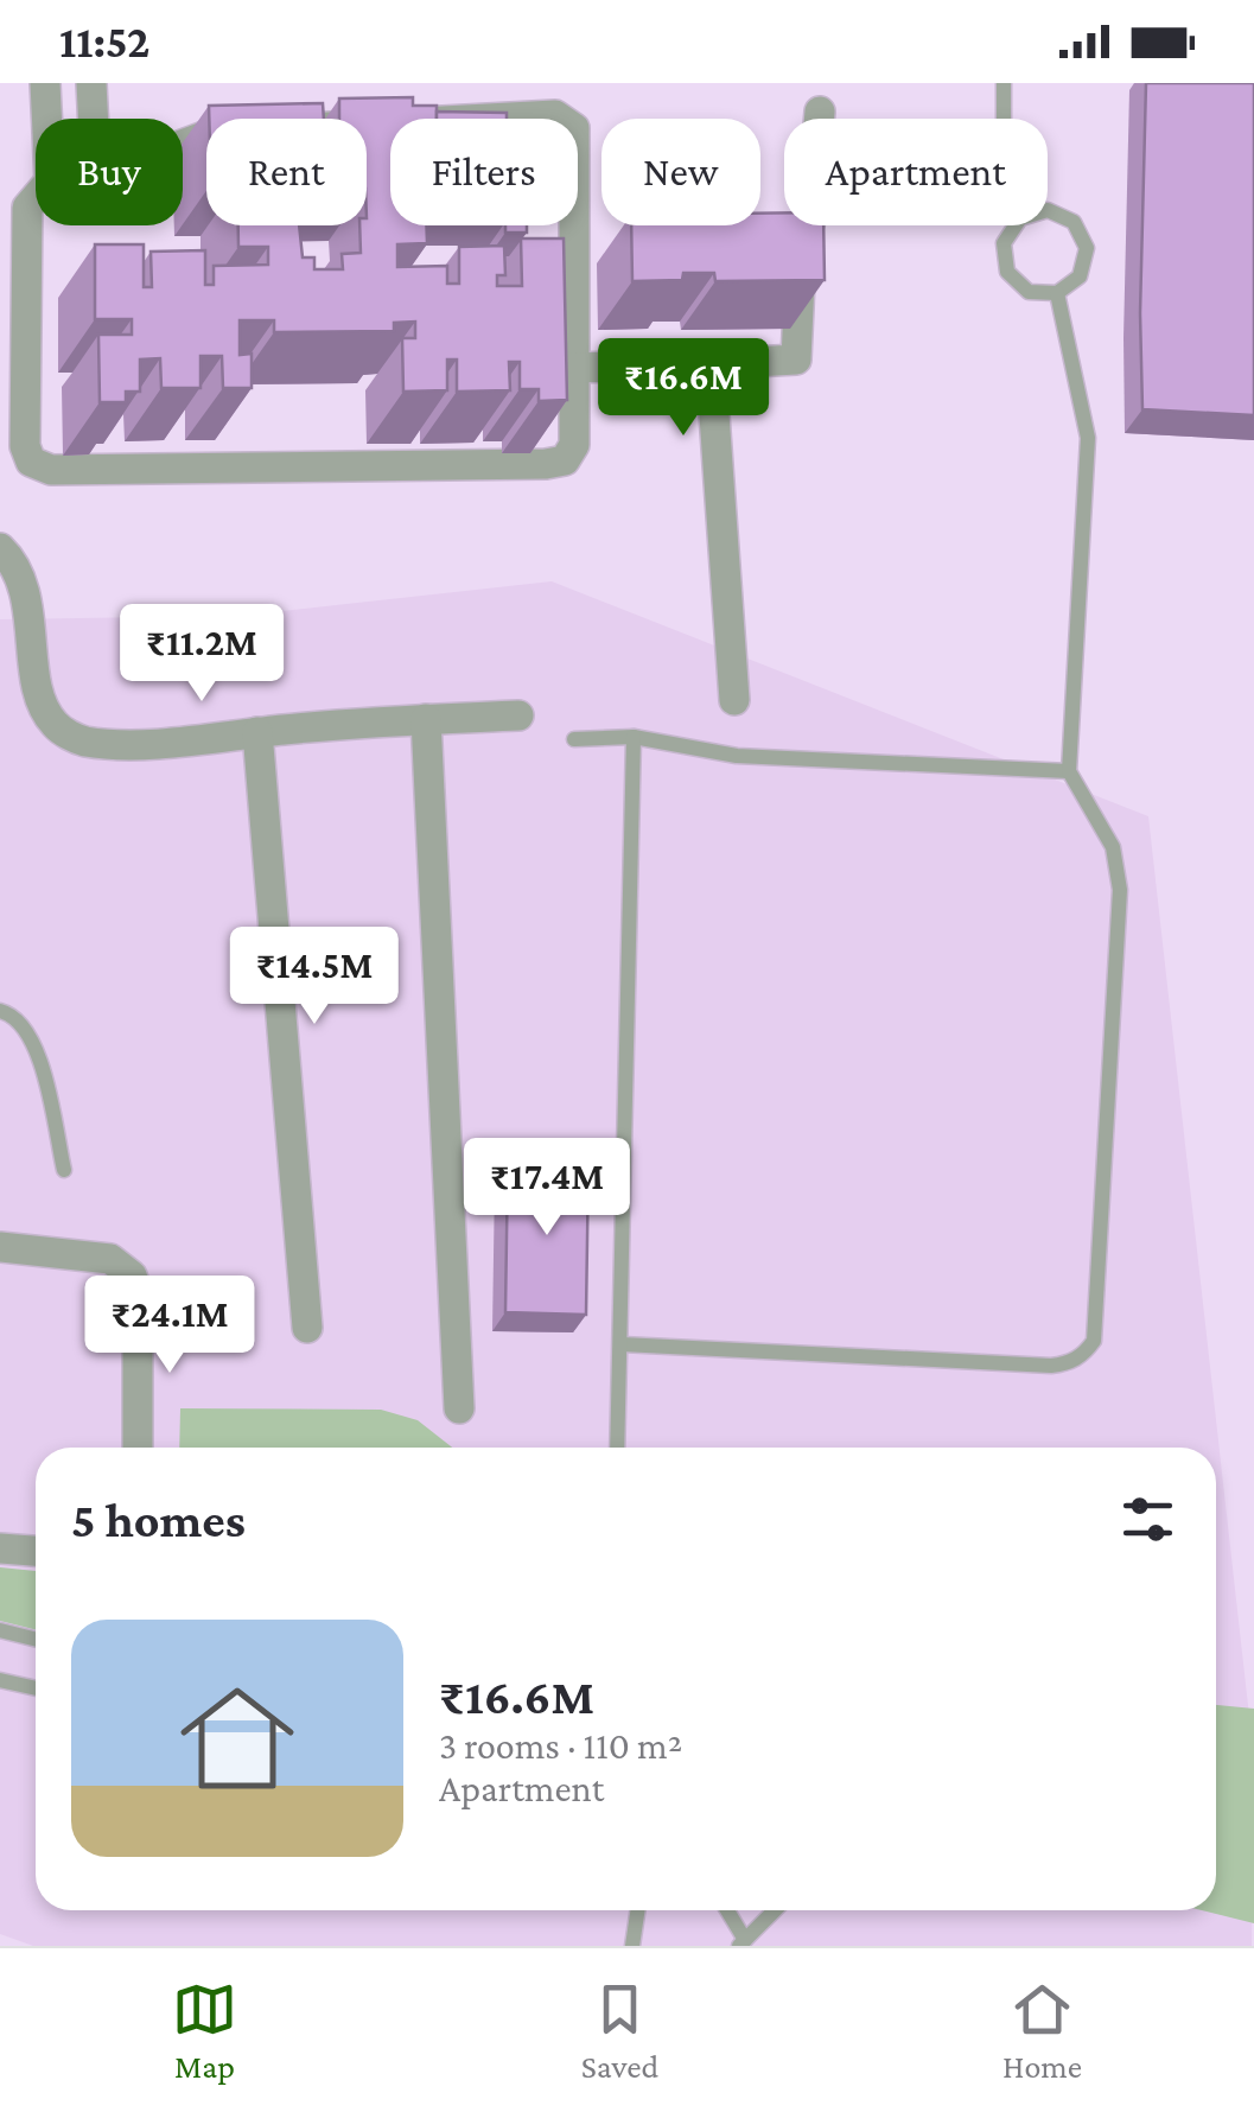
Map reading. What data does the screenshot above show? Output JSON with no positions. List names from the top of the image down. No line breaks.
{"page":{"status":"11:52","chip":["Buy","Rent","Filters","New","Apartment"],"price":["₹16.6M","₹11.2M","₹14.5M","₹17.4M","₹24.1M"],"heading":"5 homes","list":[{"name":"₹16.6M","note":"3 rooms · 110 m² · Apartment"}],"tabs":["Map","Saved","Home"]}}
